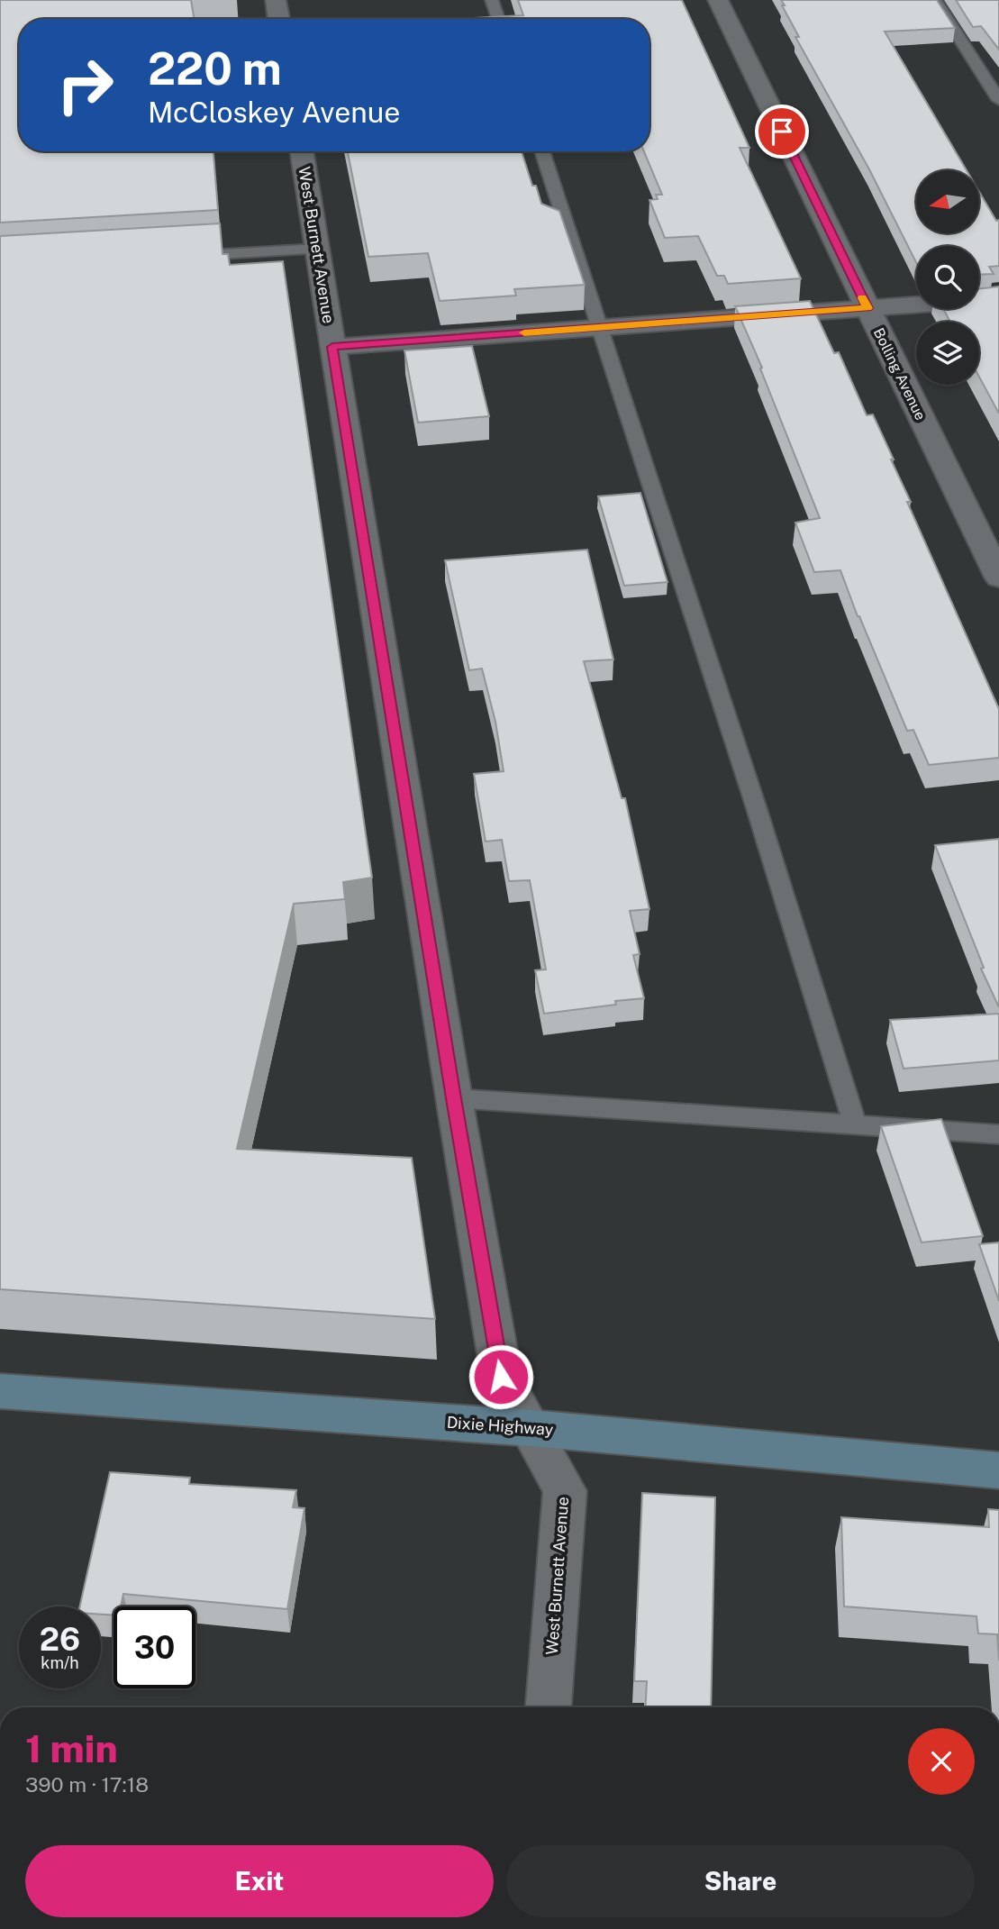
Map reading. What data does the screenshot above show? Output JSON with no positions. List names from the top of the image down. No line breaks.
{"streets":{"street":["West Burnett Avenue","Bolling Avenue","Dixie Highway"]},"crossings":[["West Burnett Avenue","Dixie Highway"]],"north":"left","page":{"turn":["220 m","McCloskey Avenue"],"speed":"26 km/h","limit":"30","heading":["1 min","390 m · 17:18"],"buttons":["Exit","Share"]}}
